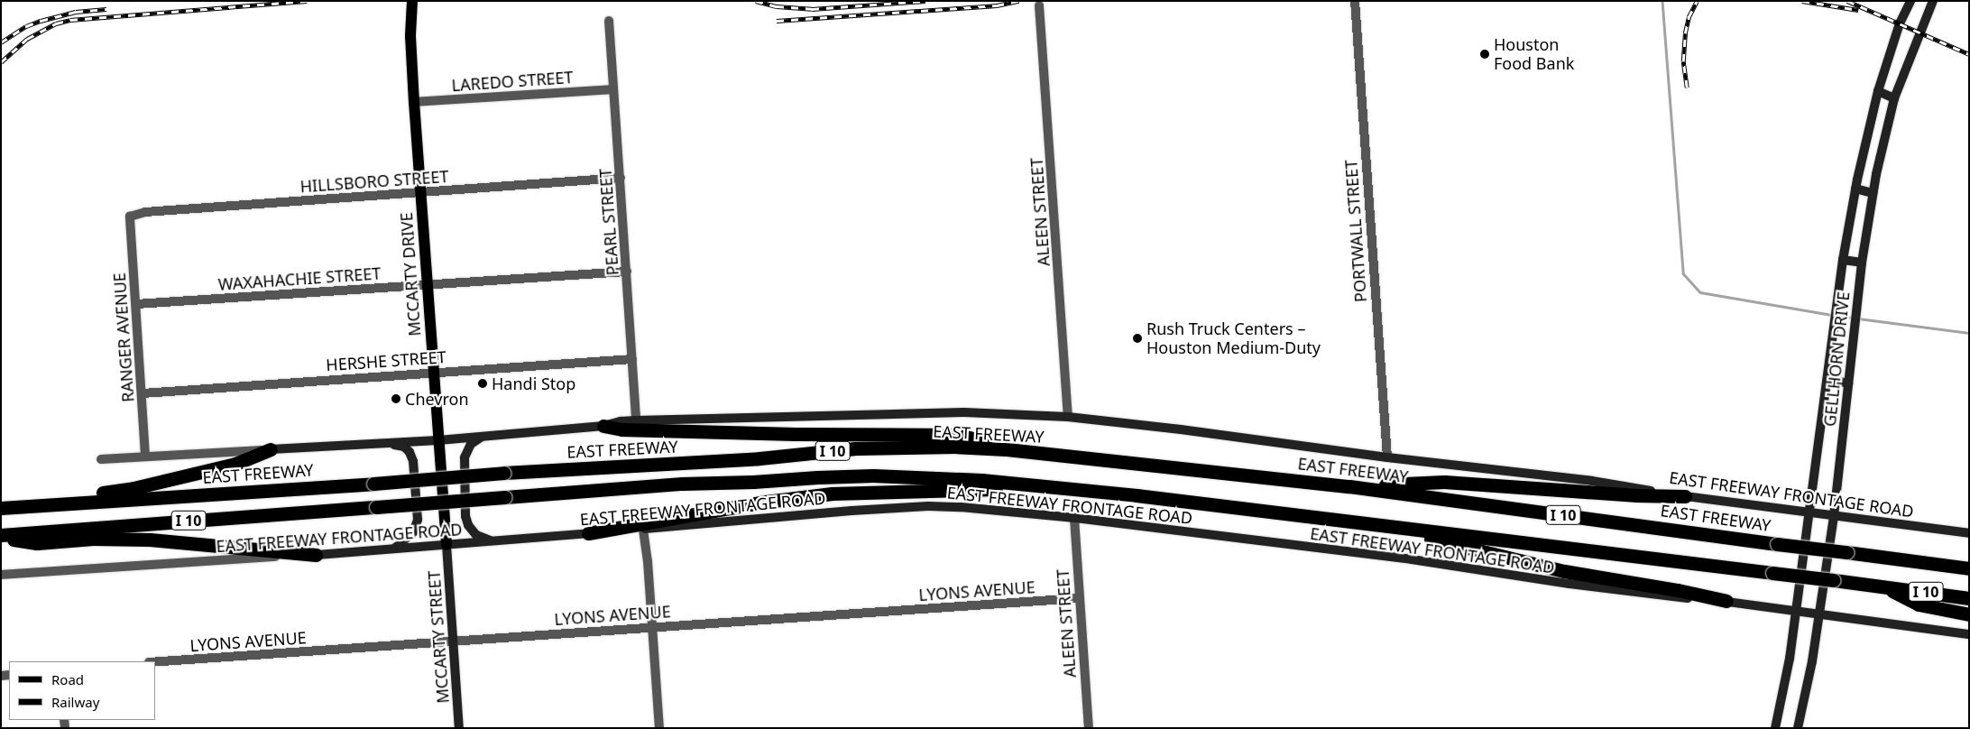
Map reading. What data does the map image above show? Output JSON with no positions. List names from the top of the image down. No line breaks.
{"streets":{"highway":["EAST FREEWAY","I 10"],"main road":["MCCARTY DRIVE","GELLHORN DRIVE","EAST FREEWAY FRONTAGE ROAD","MCCARTY STREET"],"street":["LAREDO STREET","HILLSBORO STREET","ALEEN STREET","PEARL STREET","PORTWALL STREET","WAXAHACHIE STREET","RANGER AVENUE","HERSHE STREET","LYONS AVENUE"]},"crossings":[["LAREDO STREET","PEARL STREET"],["LAREDO STREET","MCCARTY DRIVE"],["HILLSBORO STREET","PEARL STREET"],["HILLSBORO STREET","MCCARTY DRIVE"],["HILLSBORO STREET","RANGER AVENUE"],["ALEEN STREET","EAST FREEWAY FRONTAGE ROAD"],["ALEEN STREET","LYONS AVENUE"],["PEARL STREET","WAXAHACHIE STREET"],["PEARL STREET","HERSHE STREET"],["PEARL STREET","EAST FREEWAY FRONTAGE ROAD"],["PORTWALL STREET","EAST FREEWAY FRONTAGE ROAD"],["MCCARTY DRIVE","WAXAHACHIE STREET"],["MCCARTY DRIVE","HERSHE STREET"],["MCCARTY DRIVE","EAST FREEWAY FRONTAGE ROAD"],["MCCARTY DRIVE","MCCARTY STREET"],["WAXAHACHIE STREET","RANGER AVENUE"],["RANGER AVENUE","HERSHE STREET"],["RANGER AVENUE","EAST FREEWAY FRONTAGE ROAD"],["GELLHORN DRIVE","EAST FREEWAY FRONTAGE ROAD"],["EAST FREEWAY FRONTAGE ROAD","MCCARTY STREET"],["LYONS AVENUE","MCCARTY STREET"]],"places":["Houston Food Bank","Rush Truck Centers – Houston Medium-Duty","Handi Stop","Chevron"],"legend":["Road","Railway"]}
